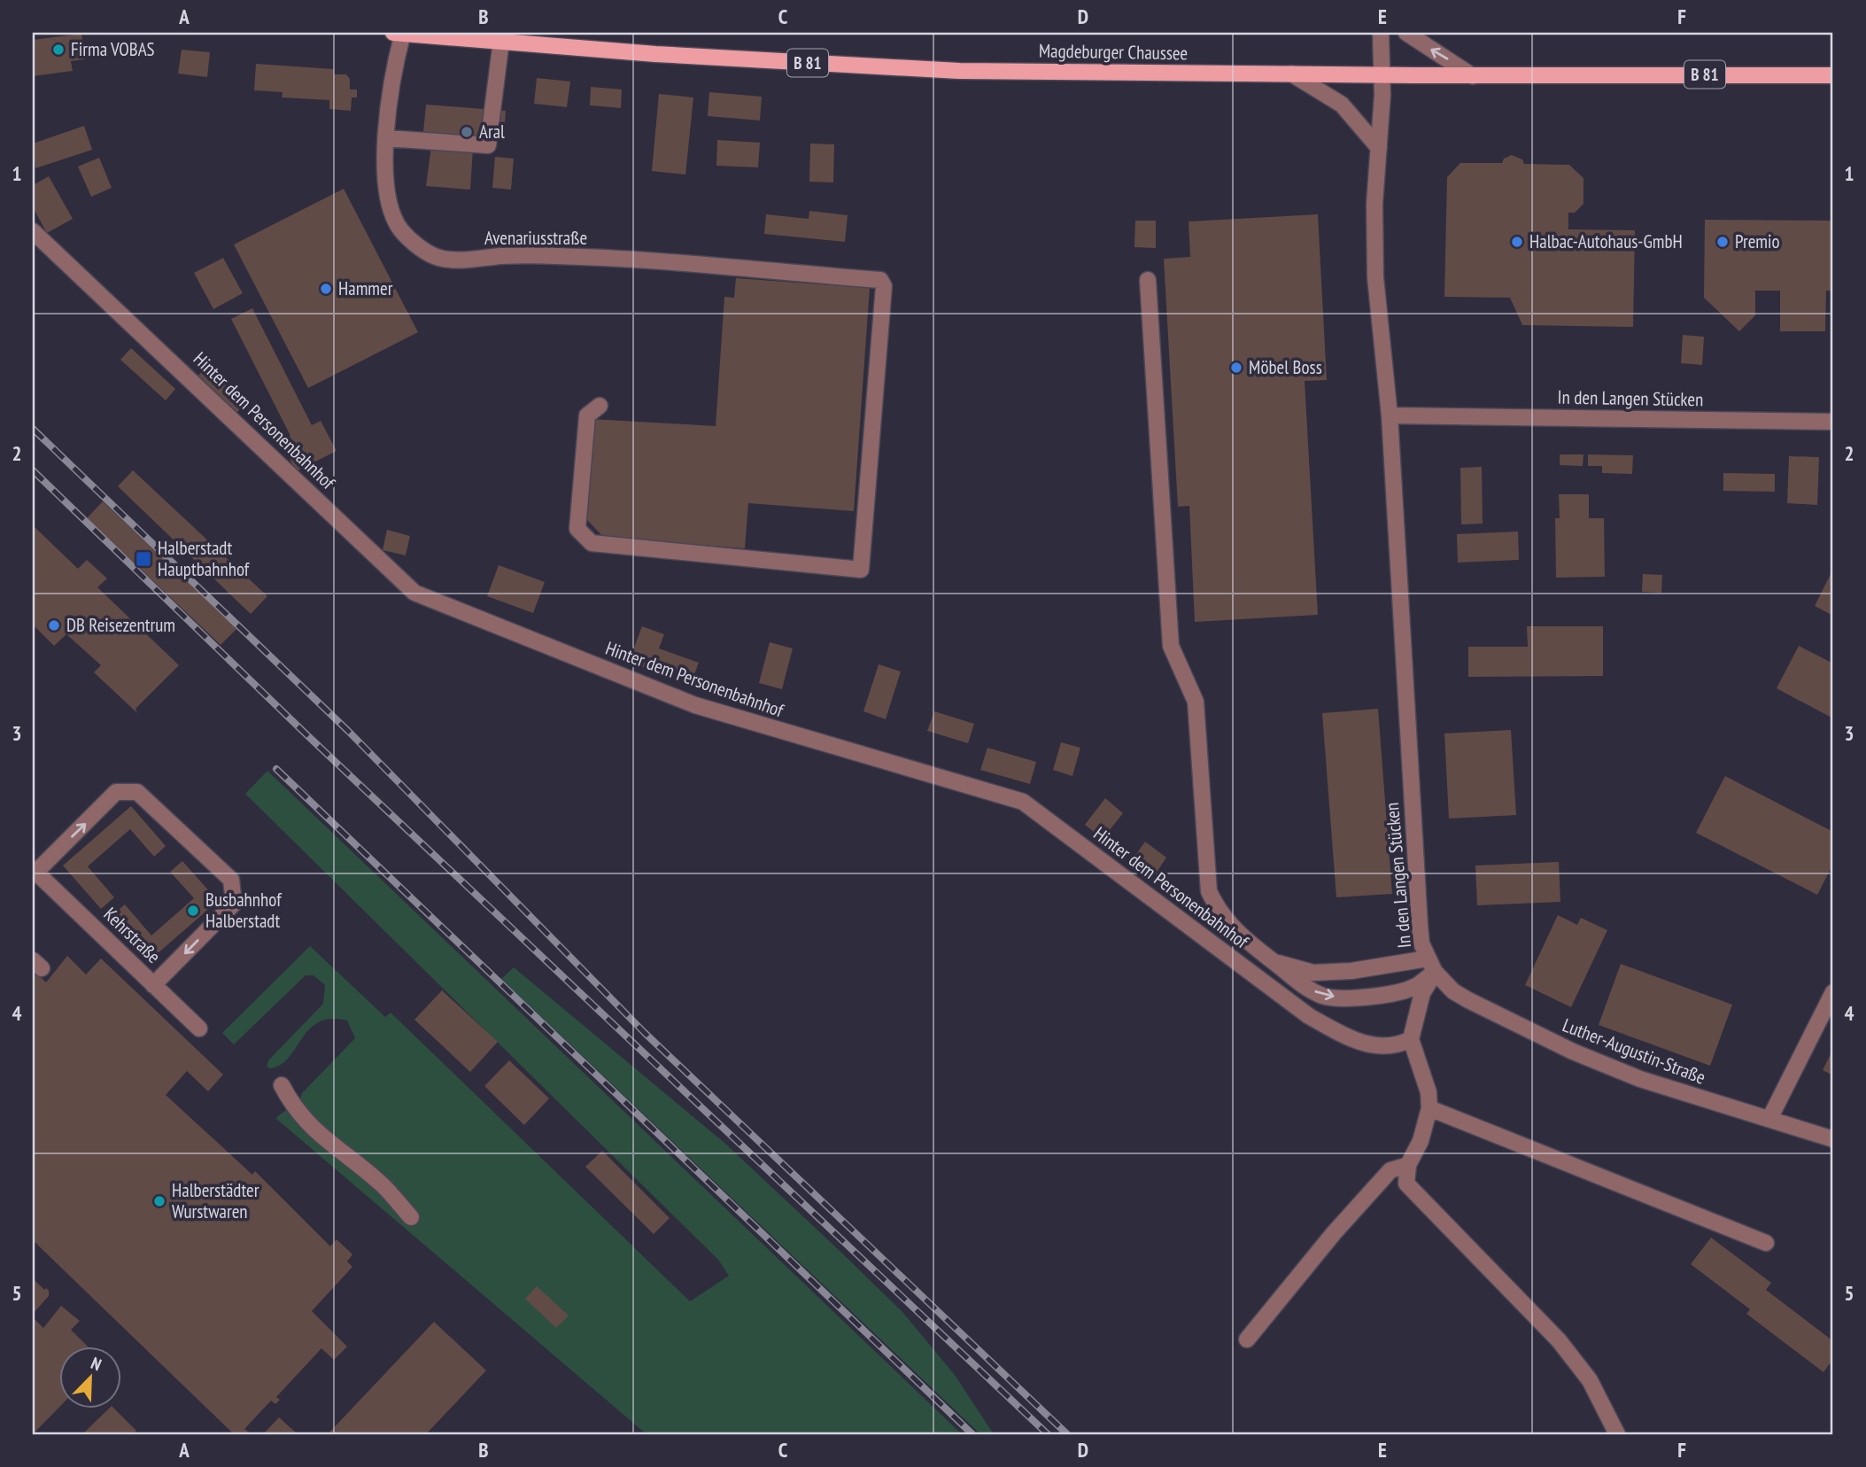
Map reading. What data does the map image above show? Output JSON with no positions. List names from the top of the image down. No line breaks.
{"streets":{"main road":["Magdeburger Chaussee","B 81"],"street":["Avenariusstraße","In den Langen Stücken","Hinter dem Personenbahnhof","Kehrstraße","Luther-Augustin-Straße"]},"crossings":[["Magdeburger Chaussee","Avenariusstraße"],["Magdeburger Chaussee","In den Langen Stücken"],["In den Langen Stücken","Luther-Augustin-Straße"]],"places":{"other":["Firma VOBAS","Aral","Halbac-Autohaus-GmbH","Premio","Hammer","Möbel Boss","DB Reisezentrum","Busbahnhof Halberstadt","Halberstädter Wurstwaren"],"transit":["Halberstadt Hauptbahnhof"]},"north":"top right","grid":{"columns":["A","B","C","D","E","F"],"rows":["1","2","3","4","5"]}}
